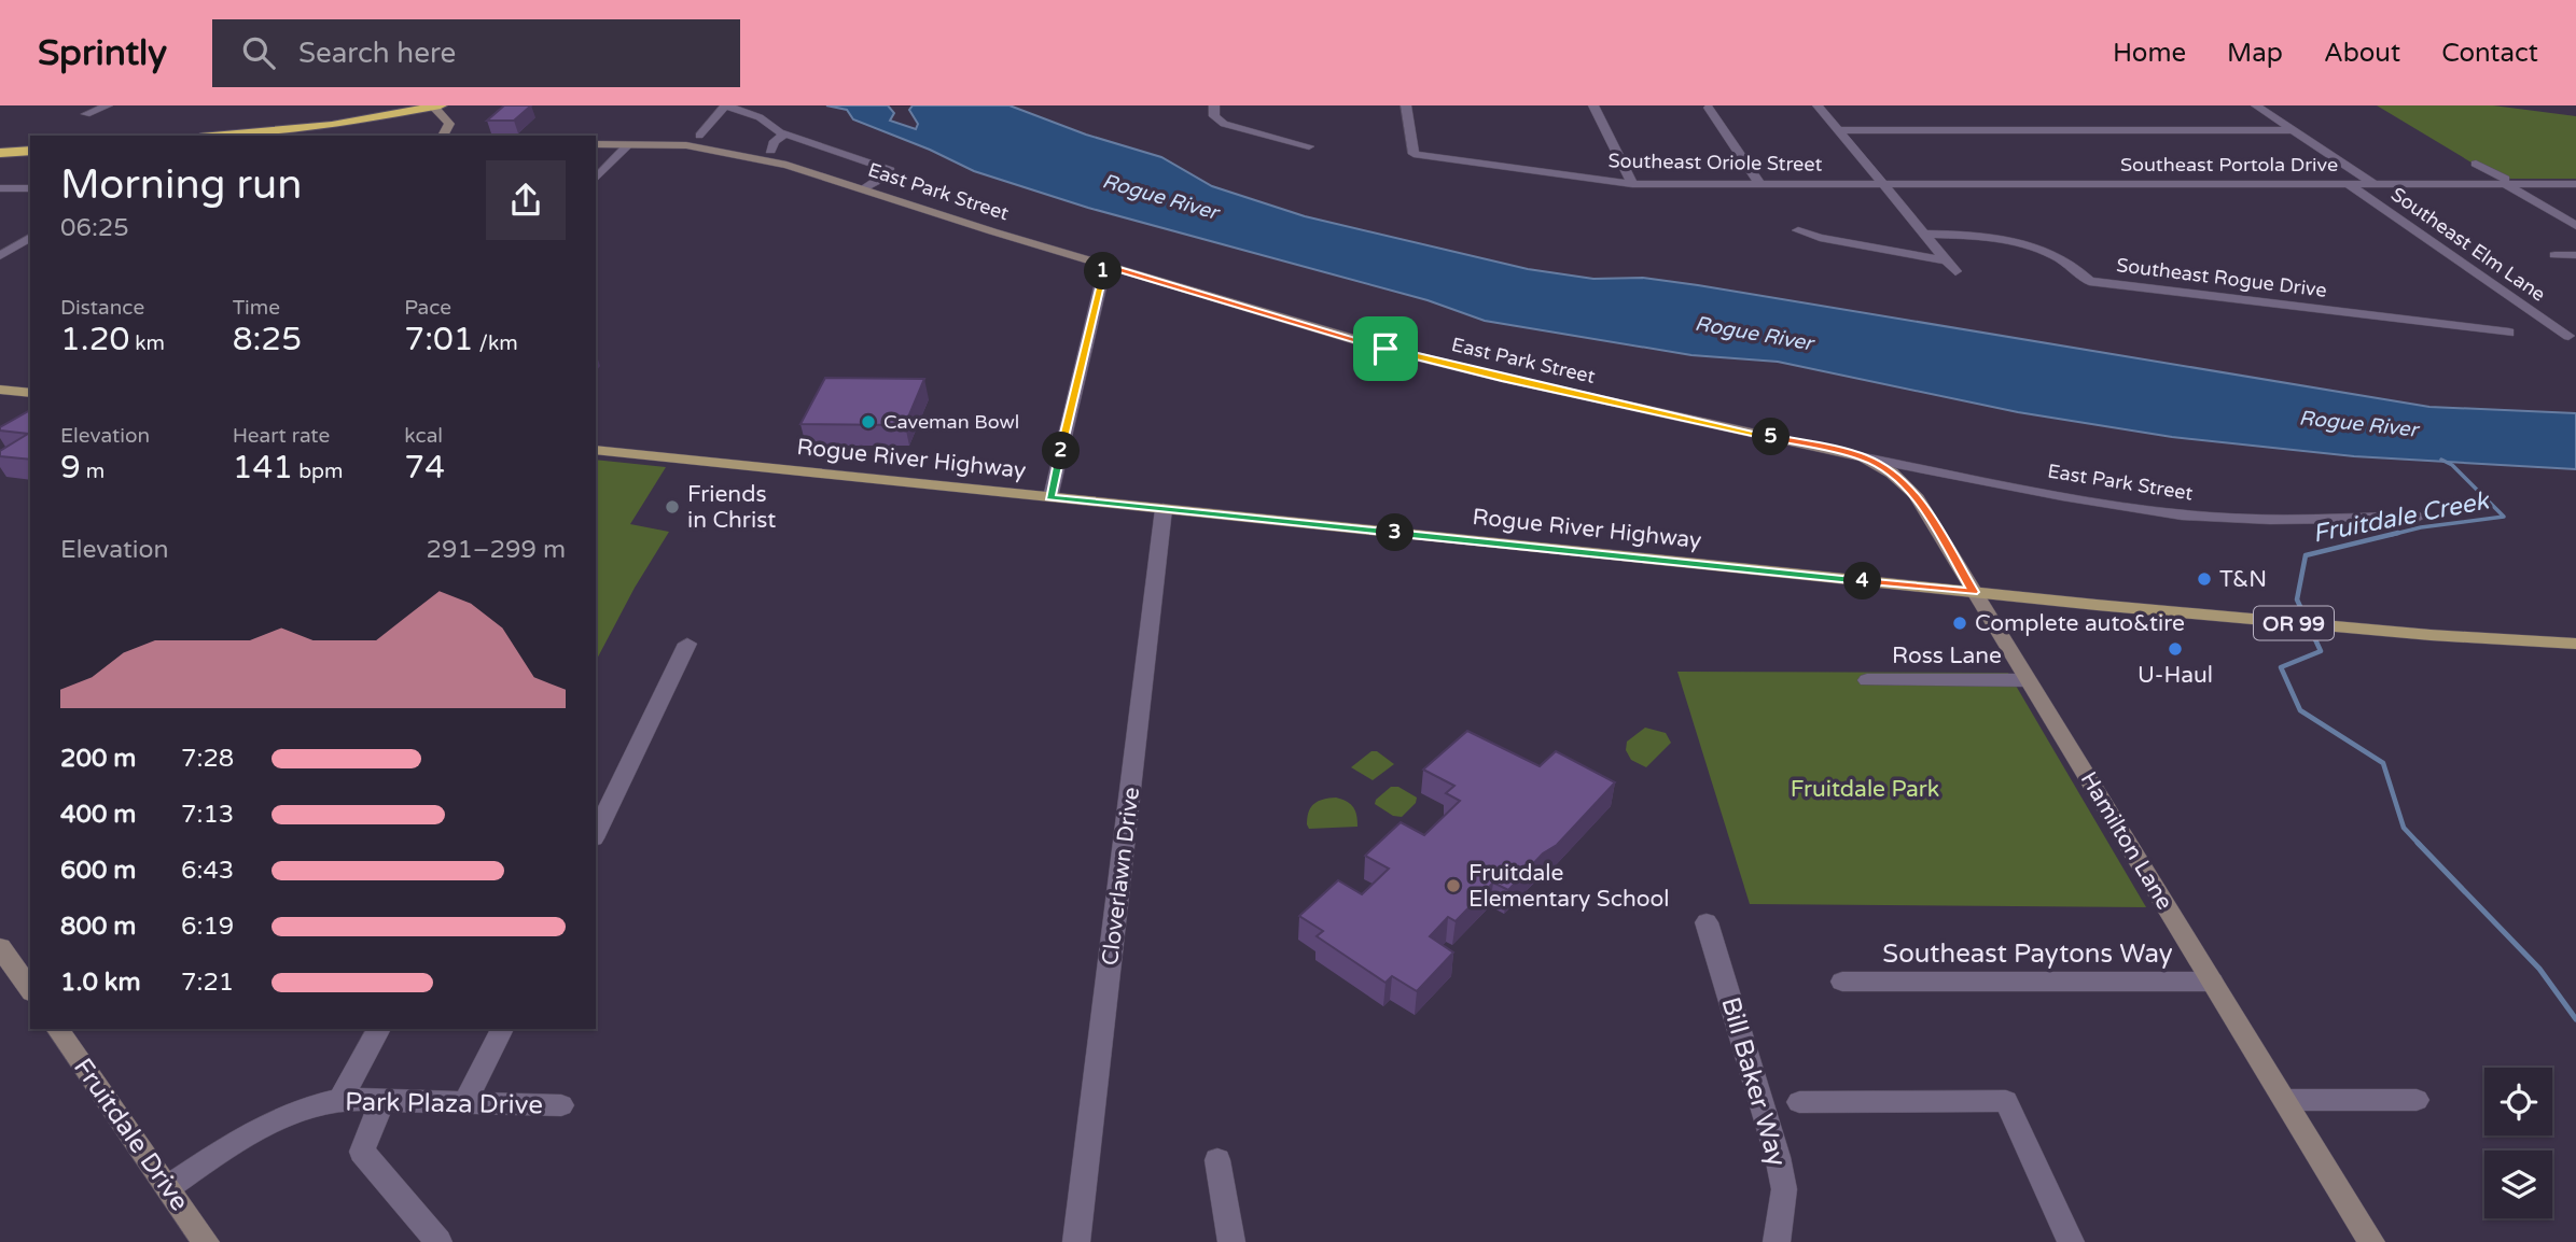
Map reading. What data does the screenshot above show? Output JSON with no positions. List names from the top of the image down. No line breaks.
{"streets":{"main road":["Rogue River Highway","OR 99"],"street":["Southeast Oriole Street","Southeast Portola Drive","East Park Street","Southeast Elm Lane","Southeast Rogue Drive","Ross Lane","Hamilton Lane","Cloverlawn Drive","Southeast Paytons Way","Bill Baker Way","Park Plaza Drive","Fruitdale Drive"]},"crossings":[["Southeast Oriole Street","Southeast Portola Drive"],["Southeast Portola Drive","Southeast Elm Lane"],["East Park Street","Hamilton Lane"],["Rogue River Highway","Hamilton Lane"],["Rogue River Highway","Cloverlawn Drive"],["Ross Lane","Hamilton Lane"],["Hamilton Lane","Southeast Paytons Way"],["Park Plaza Drive","Fruitdale Drive"]],"water":["Rogue River","Fruitdale Creek"],"parks":["Fruitdale Park"],"places":["Caveman Bowl","Friends in Christ","T&N","Complete auto&tire","U-Haul","Fruitdale Elementary School"],"page":{"header":"Sprintly","search":"Search here","nav":["Home","Map","About","Contact"],"heading":["Morning run","06:25"],"pins":["1","5","2","3","4"],"stats":[["Distance","1.20 km"],["Time","8:25"],["Pace","7:01 /km"],["Elevation","9 m"],["Heart rate","141 bpm"],["kcal","74"]],"chart":["Elevation","291–299 m"],"list":[{"name":"200 m","note":"7:28"},{"name":"400 m","note":"7:13"},{"name":"600 m","note":"6:43"},{"name":"800 m","note":"6:19"},{"name":"1.0 km","note":"7:21"}]}}
